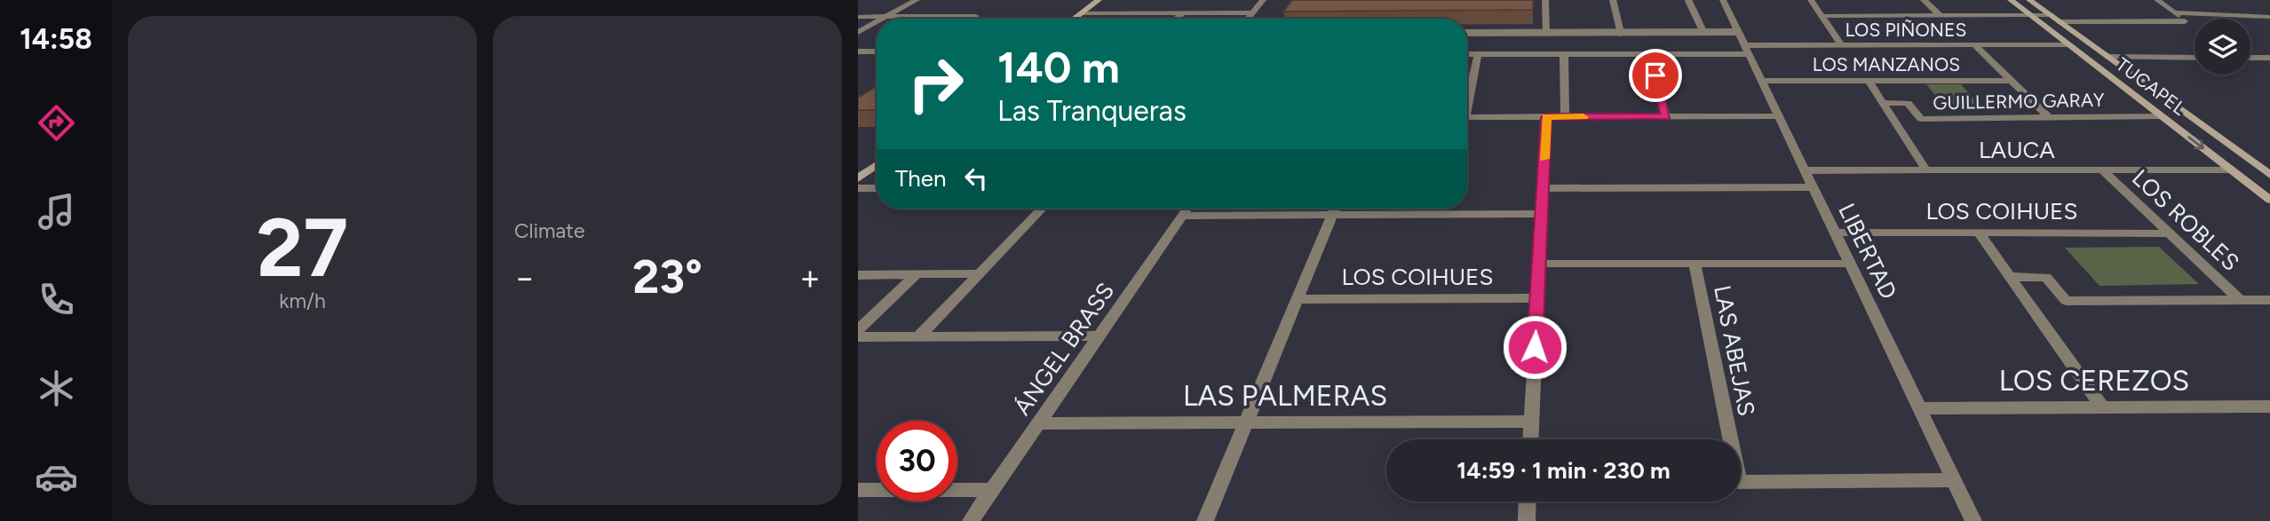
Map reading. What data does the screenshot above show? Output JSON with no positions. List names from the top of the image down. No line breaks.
{"streets":{"main road":["TUCAPEL"],"street":["LOS PIÑONES","LOS MANZANOS","GUILLERMO GARAY","LAUCA","LOS COIHUES","LOS ROBLES","LIBERTAD","ÁNGEL BRASS","LAS ABEJAS","LOS CEREZOS","LAS PALMERAS"]},"crossings":[["LOS PIÑONES","TUCAPEL"],["LOS PIÑONES","LIBERTAD"],["LOS MANZANOS","LIBERTAD"],["TUCAPEL","GUILLERMO GARAY"],["TUCAPEL","LAUCA"],["LAUCA","LOS ROBLES"],["LAUCA","LIBERTAD"],["LOS COIHUES","LOS ROBLES"],["LOS COIHUES","LIBERTAD"],["LIBERTAD","LOS CEREZOS"],["ÁNGEL BRASS","LAS PALMERAS"]],"page":{"tabs":"14:58","tile":[["27","km/h"],"Climate"],"turn":["140 m","Las Tranqueras"],"then":"Then","heat":["−","23°","+"],"limit":"30","trip":"14:59 · 1 min · 230 m"}}
